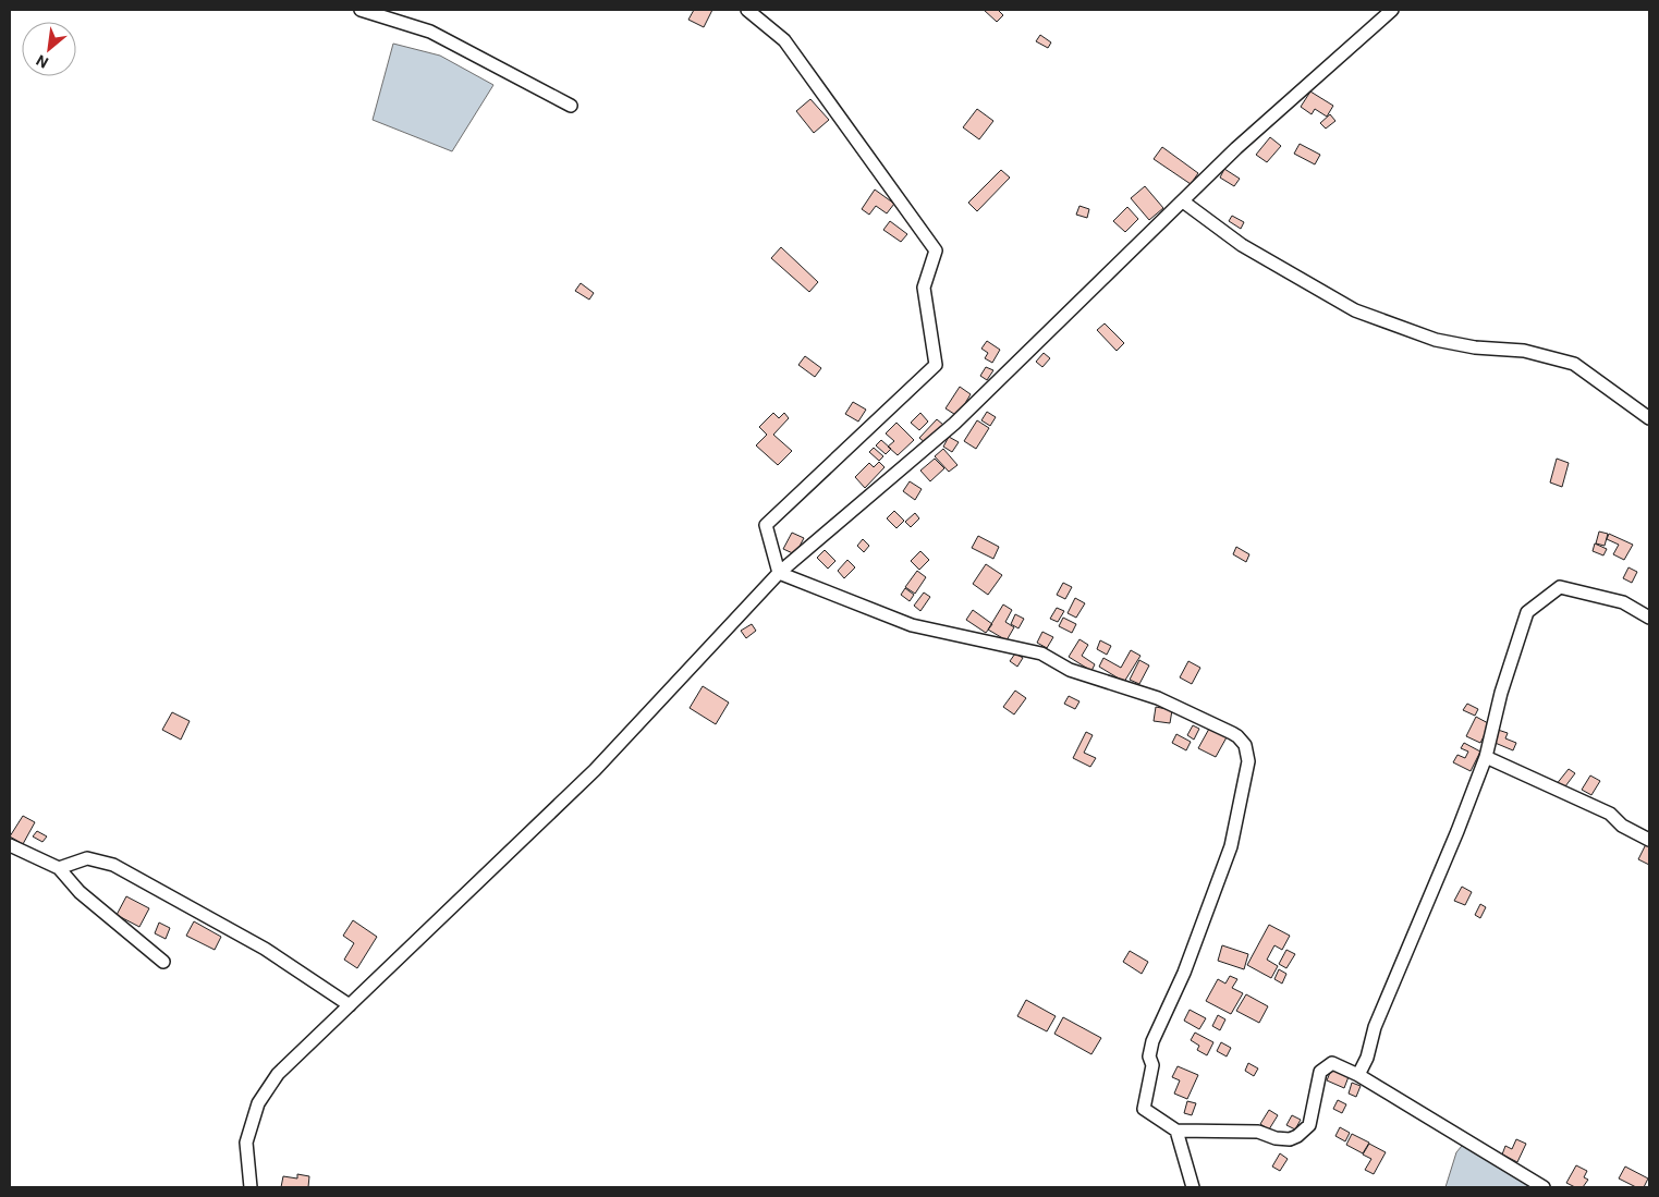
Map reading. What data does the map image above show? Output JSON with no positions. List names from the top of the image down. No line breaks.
{"north":"bottom left"}
